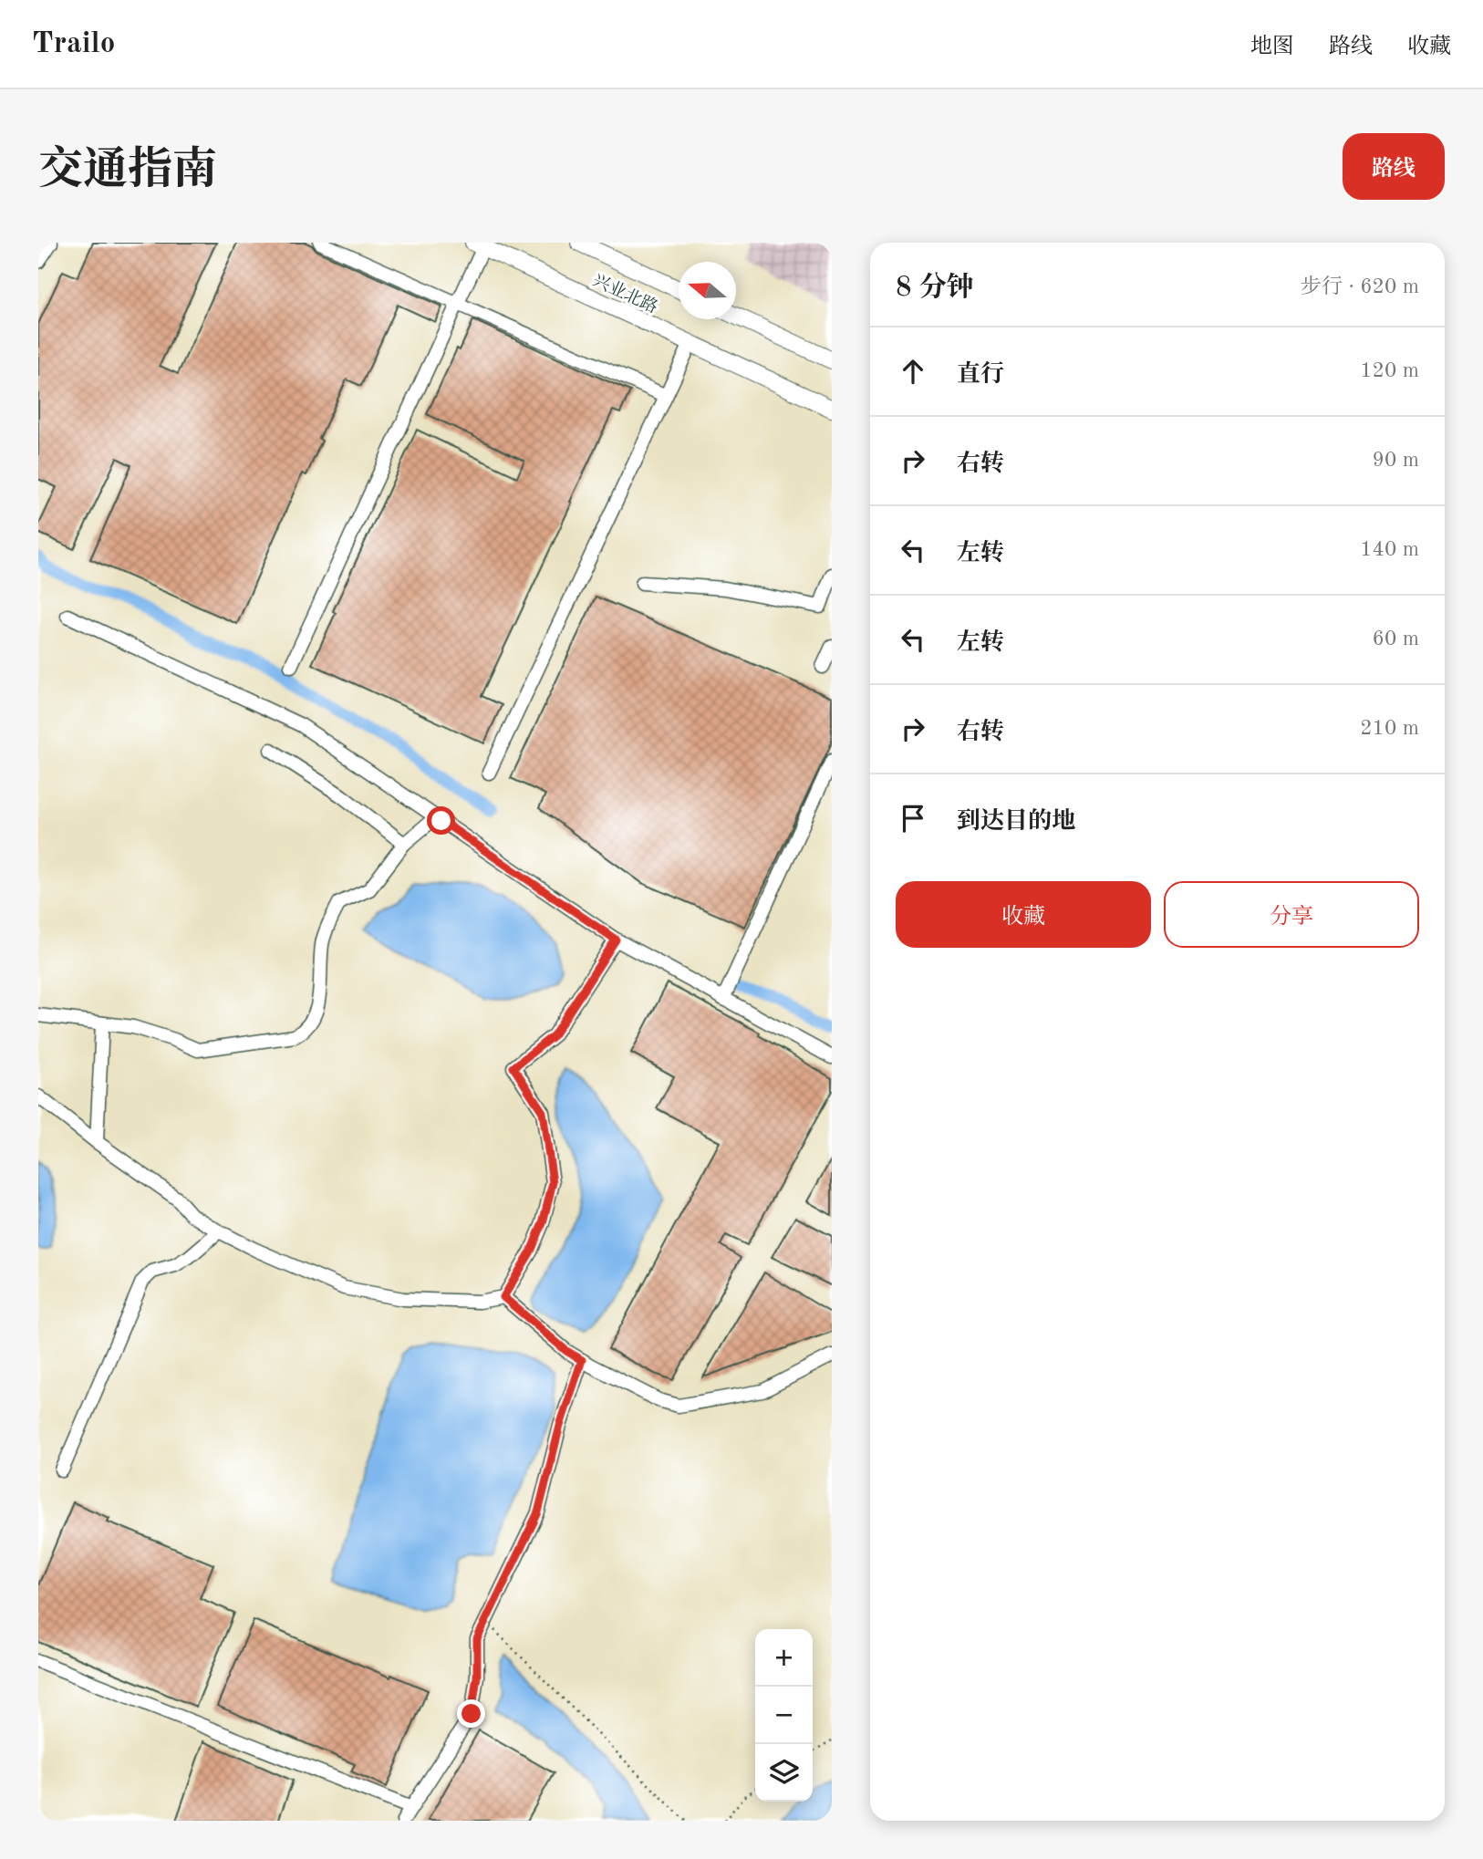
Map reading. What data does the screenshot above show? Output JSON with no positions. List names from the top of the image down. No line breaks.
{"streets":{"main road":["兴业北路"]},"north":"left","page":{"header":"Trailo","nav":["地图","路线","收藏"],"title":"交通指南","buttons":["路线",["收藏","分享"]],"heading":["8 分钟","步行 · 620 m"],"list":[["直行","120 m"],["右转","90 m"],["左转","140 m"],["左转","60 m"],["右转","210 m"],"到达目的地"],"map_buttons":["+","−"]}}
